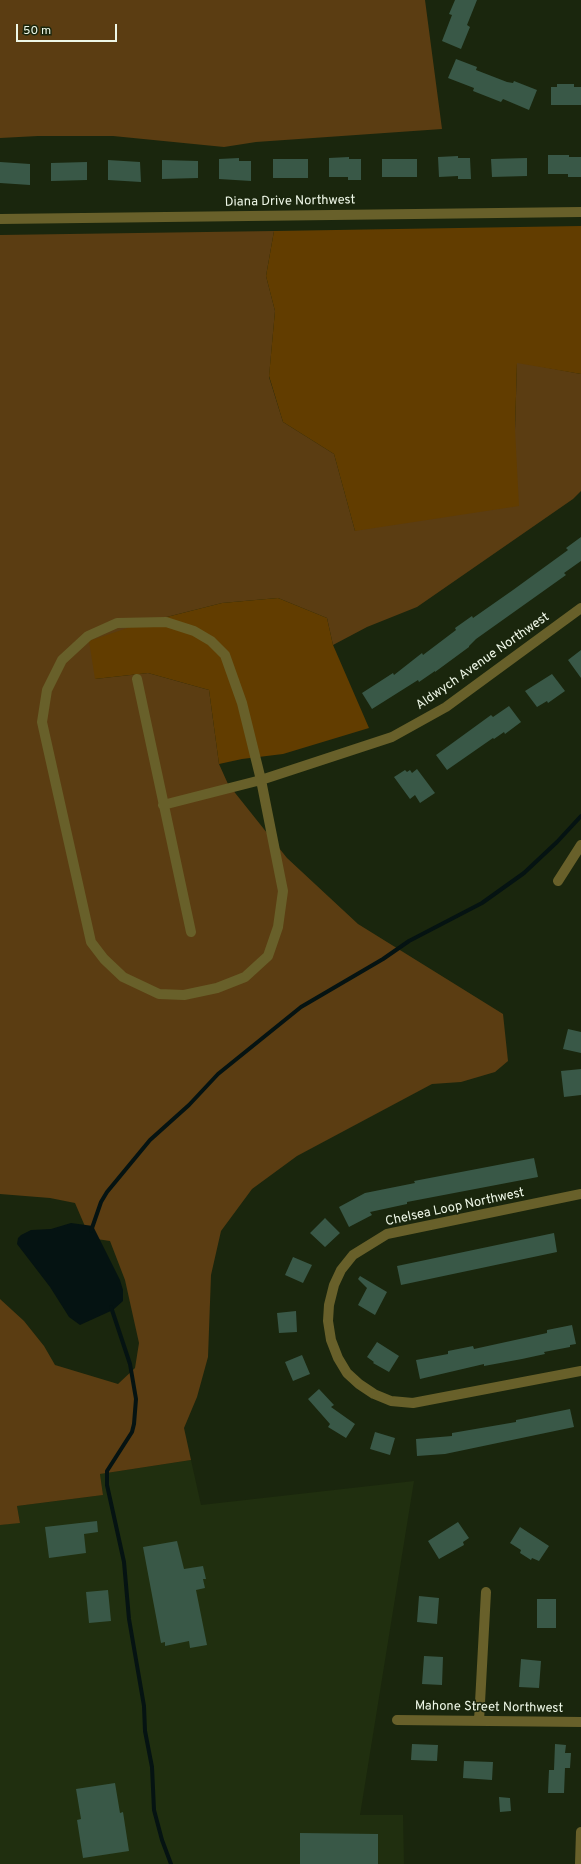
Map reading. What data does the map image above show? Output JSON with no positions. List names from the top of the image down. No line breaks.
{"streets":{"street":["Diana Drive Northwest","Aldwych Avenue Northwest","Chelsea Loop Northwest","Mahone Street Northwest"]},"scale_bar":"50 m"}
